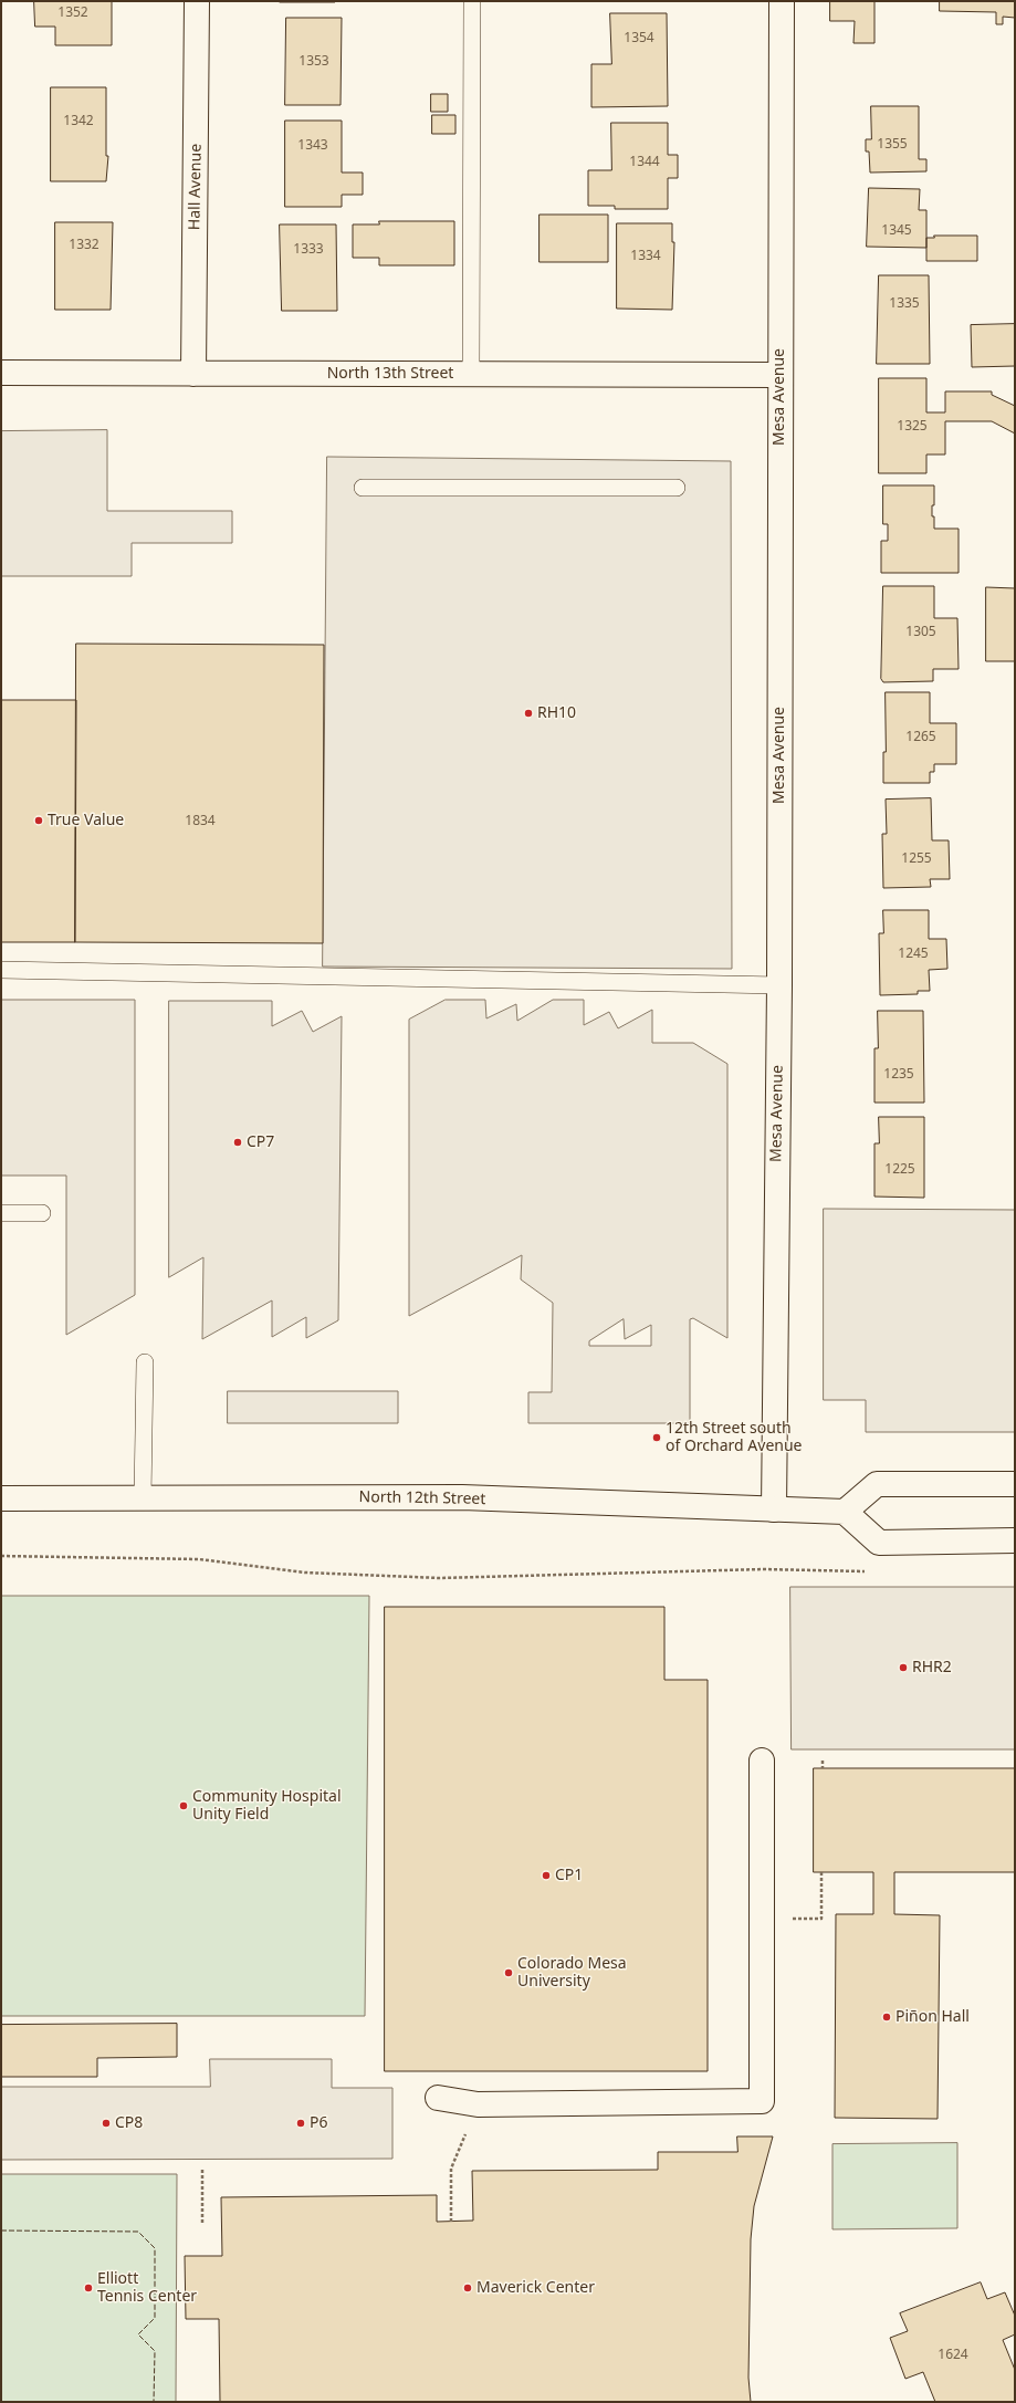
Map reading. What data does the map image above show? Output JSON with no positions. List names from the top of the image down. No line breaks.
{"streets":{"street":["Hall Avenue","North 13th Street","Mesa Avenue","North 12th Street"]},"crossings":[["Hall Avenue","North 13th Street"],["North 13th Street","Mesa Avenue"],["Mesa Avenue","North 12th Street"]],"places":["RH10","True Value","CP7","12th Street south of Orchard Avenue","RHR2","Community Hospital Unity Field","CP1","Colorado Mesa University","Piñon Hall","CP8","P6","Elliott Tennis Center","Maverick Center"],"house_numbers":["1352","1354","1353","1342","1355","1343","1344","1345","1332","1333","1334","1335","1325","1305","1265","1834","1255","1245","1235","1225","1624"]}
